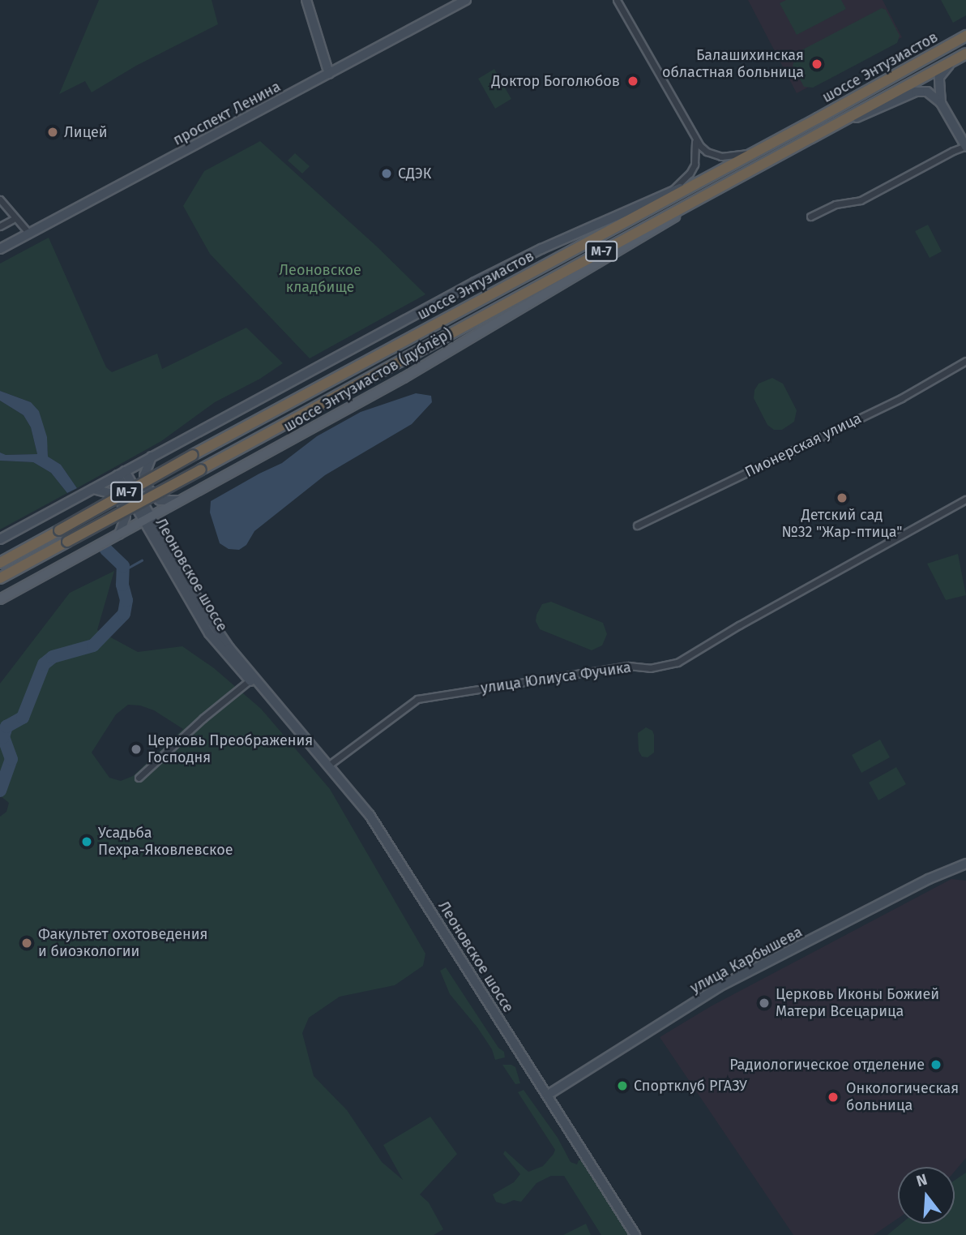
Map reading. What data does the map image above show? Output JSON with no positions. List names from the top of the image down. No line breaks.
{"streets":{"highway":["шоссе Энтузиастов","М-7"],"main road":["проспект Ленина","шоссе Энтузиастов (дублёр)","Леоновское шоссе","улица Карбышева"],"street":["Пионерская улица","улица Юлиуса Фучика"]},"crossings":[["шоссе Энтузиастов","шоссе Энтузиастов (дублёр)"],["шоссе Энтузиастов (дублёр)","Леоновское шоссе"],["Леоновское шоссе","улица Юлиуса Фучика"],["Леоновское шоссе","улица Карбышева"]],"parks":["Леоновское кладбище"],"places":["Балашихинская областная больница","Доктор Боголюбов","Лицей","СДЭК","Детский сад №32 \"Жар-птица\"","Церковь Преображения Господня","Усадьба Пехра-Яковлевское","Факультет охотоведения и биоэкологии","Церковь Иконы Божией Матери Всецарица","Радиологическое отделение","Спортклуб РГАЗУ","Онкологическая больница"],"north":"top"}
